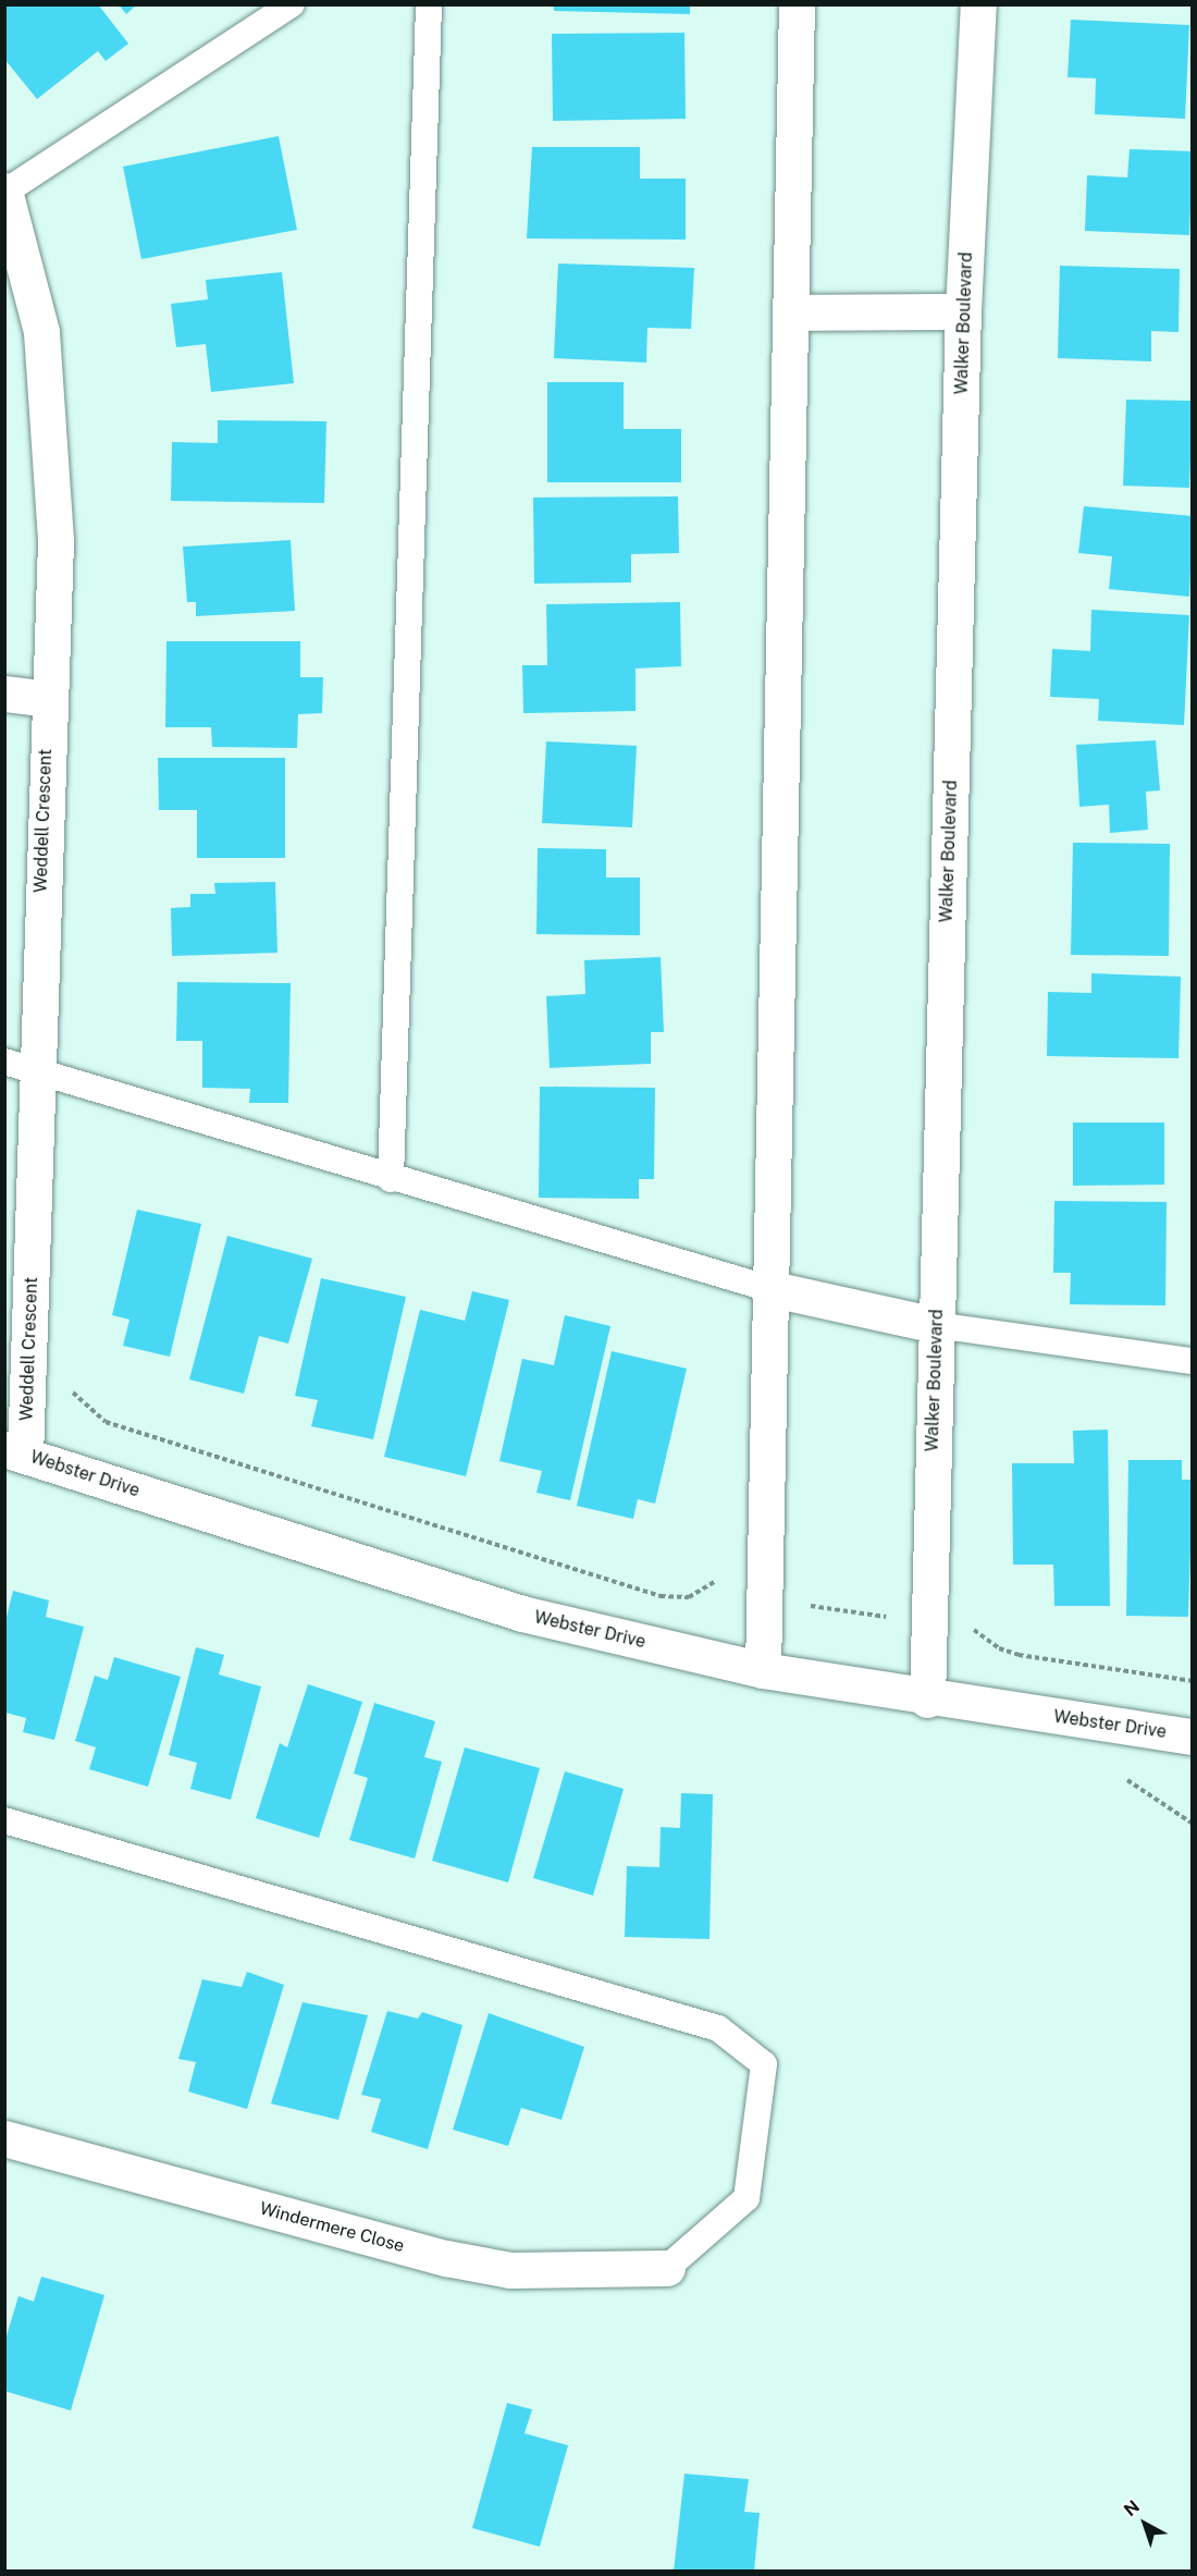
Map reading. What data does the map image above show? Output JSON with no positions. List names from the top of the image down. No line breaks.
{"streets":{"street":["Walker Boulevard","Weddell Crescent","Webster Drive","Windermere Close"]},"crossings":[["Walker Boulevard","Webster Drive"],["Weddell Crescent","Webster Drive"]],"north":"top left"}
